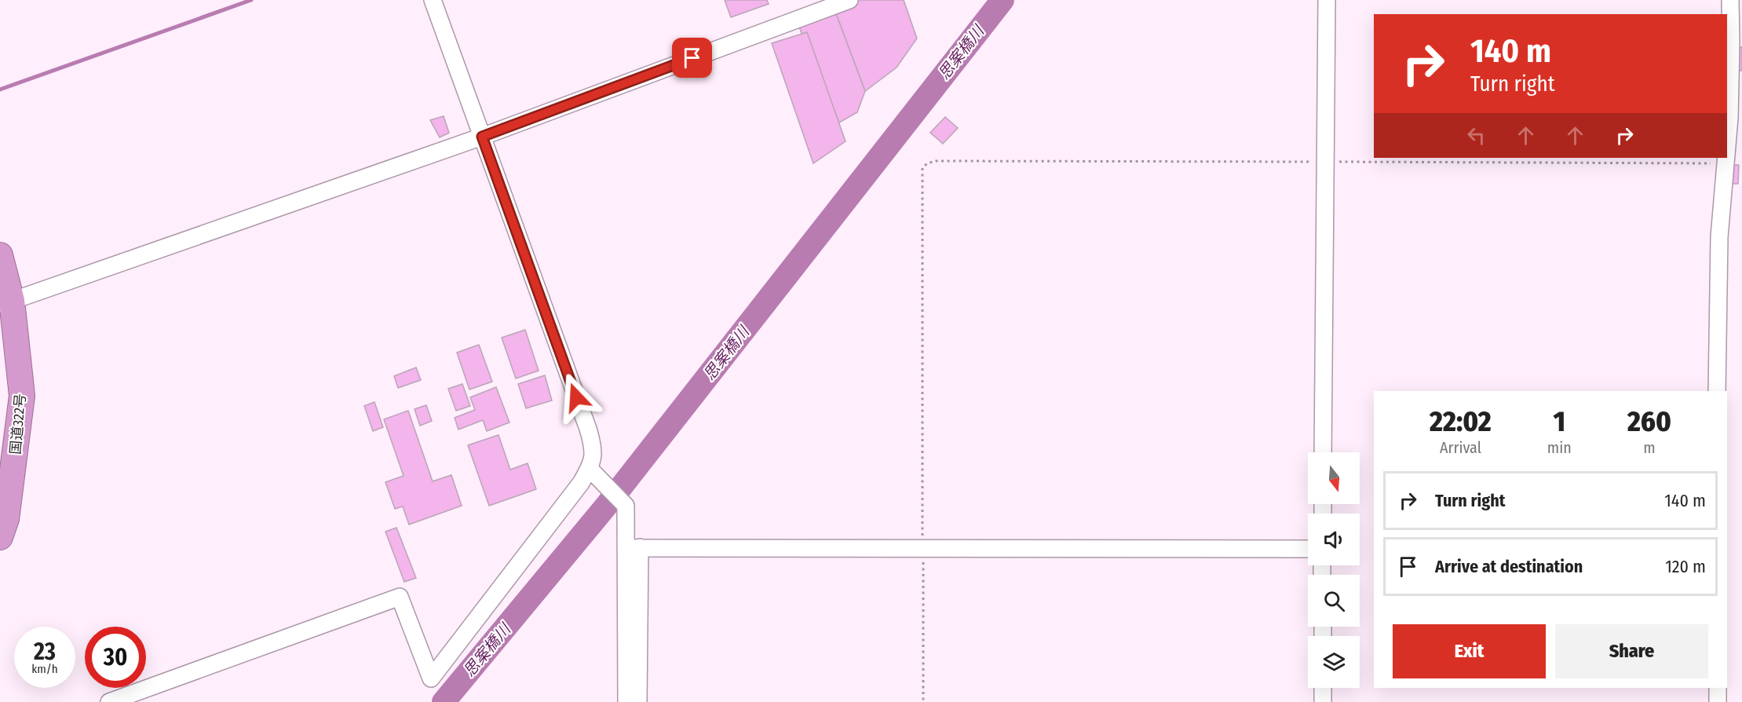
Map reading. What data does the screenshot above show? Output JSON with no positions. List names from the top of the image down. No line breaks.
{"streets":{"highway":["国道322号"]},"water":["思案橋川"],"north":"bottom","page":{"turn":["140 m","Turn right"],"eta":["22:02","Arrival","1","min","260","m"],"list":[{"name":"Turn right","value":"140 m"},{"name":"Arrive at destination","value":"120 m"}],"buttons":["Exit","Share"],"speed":"23 km/h","limit":"30"}}
